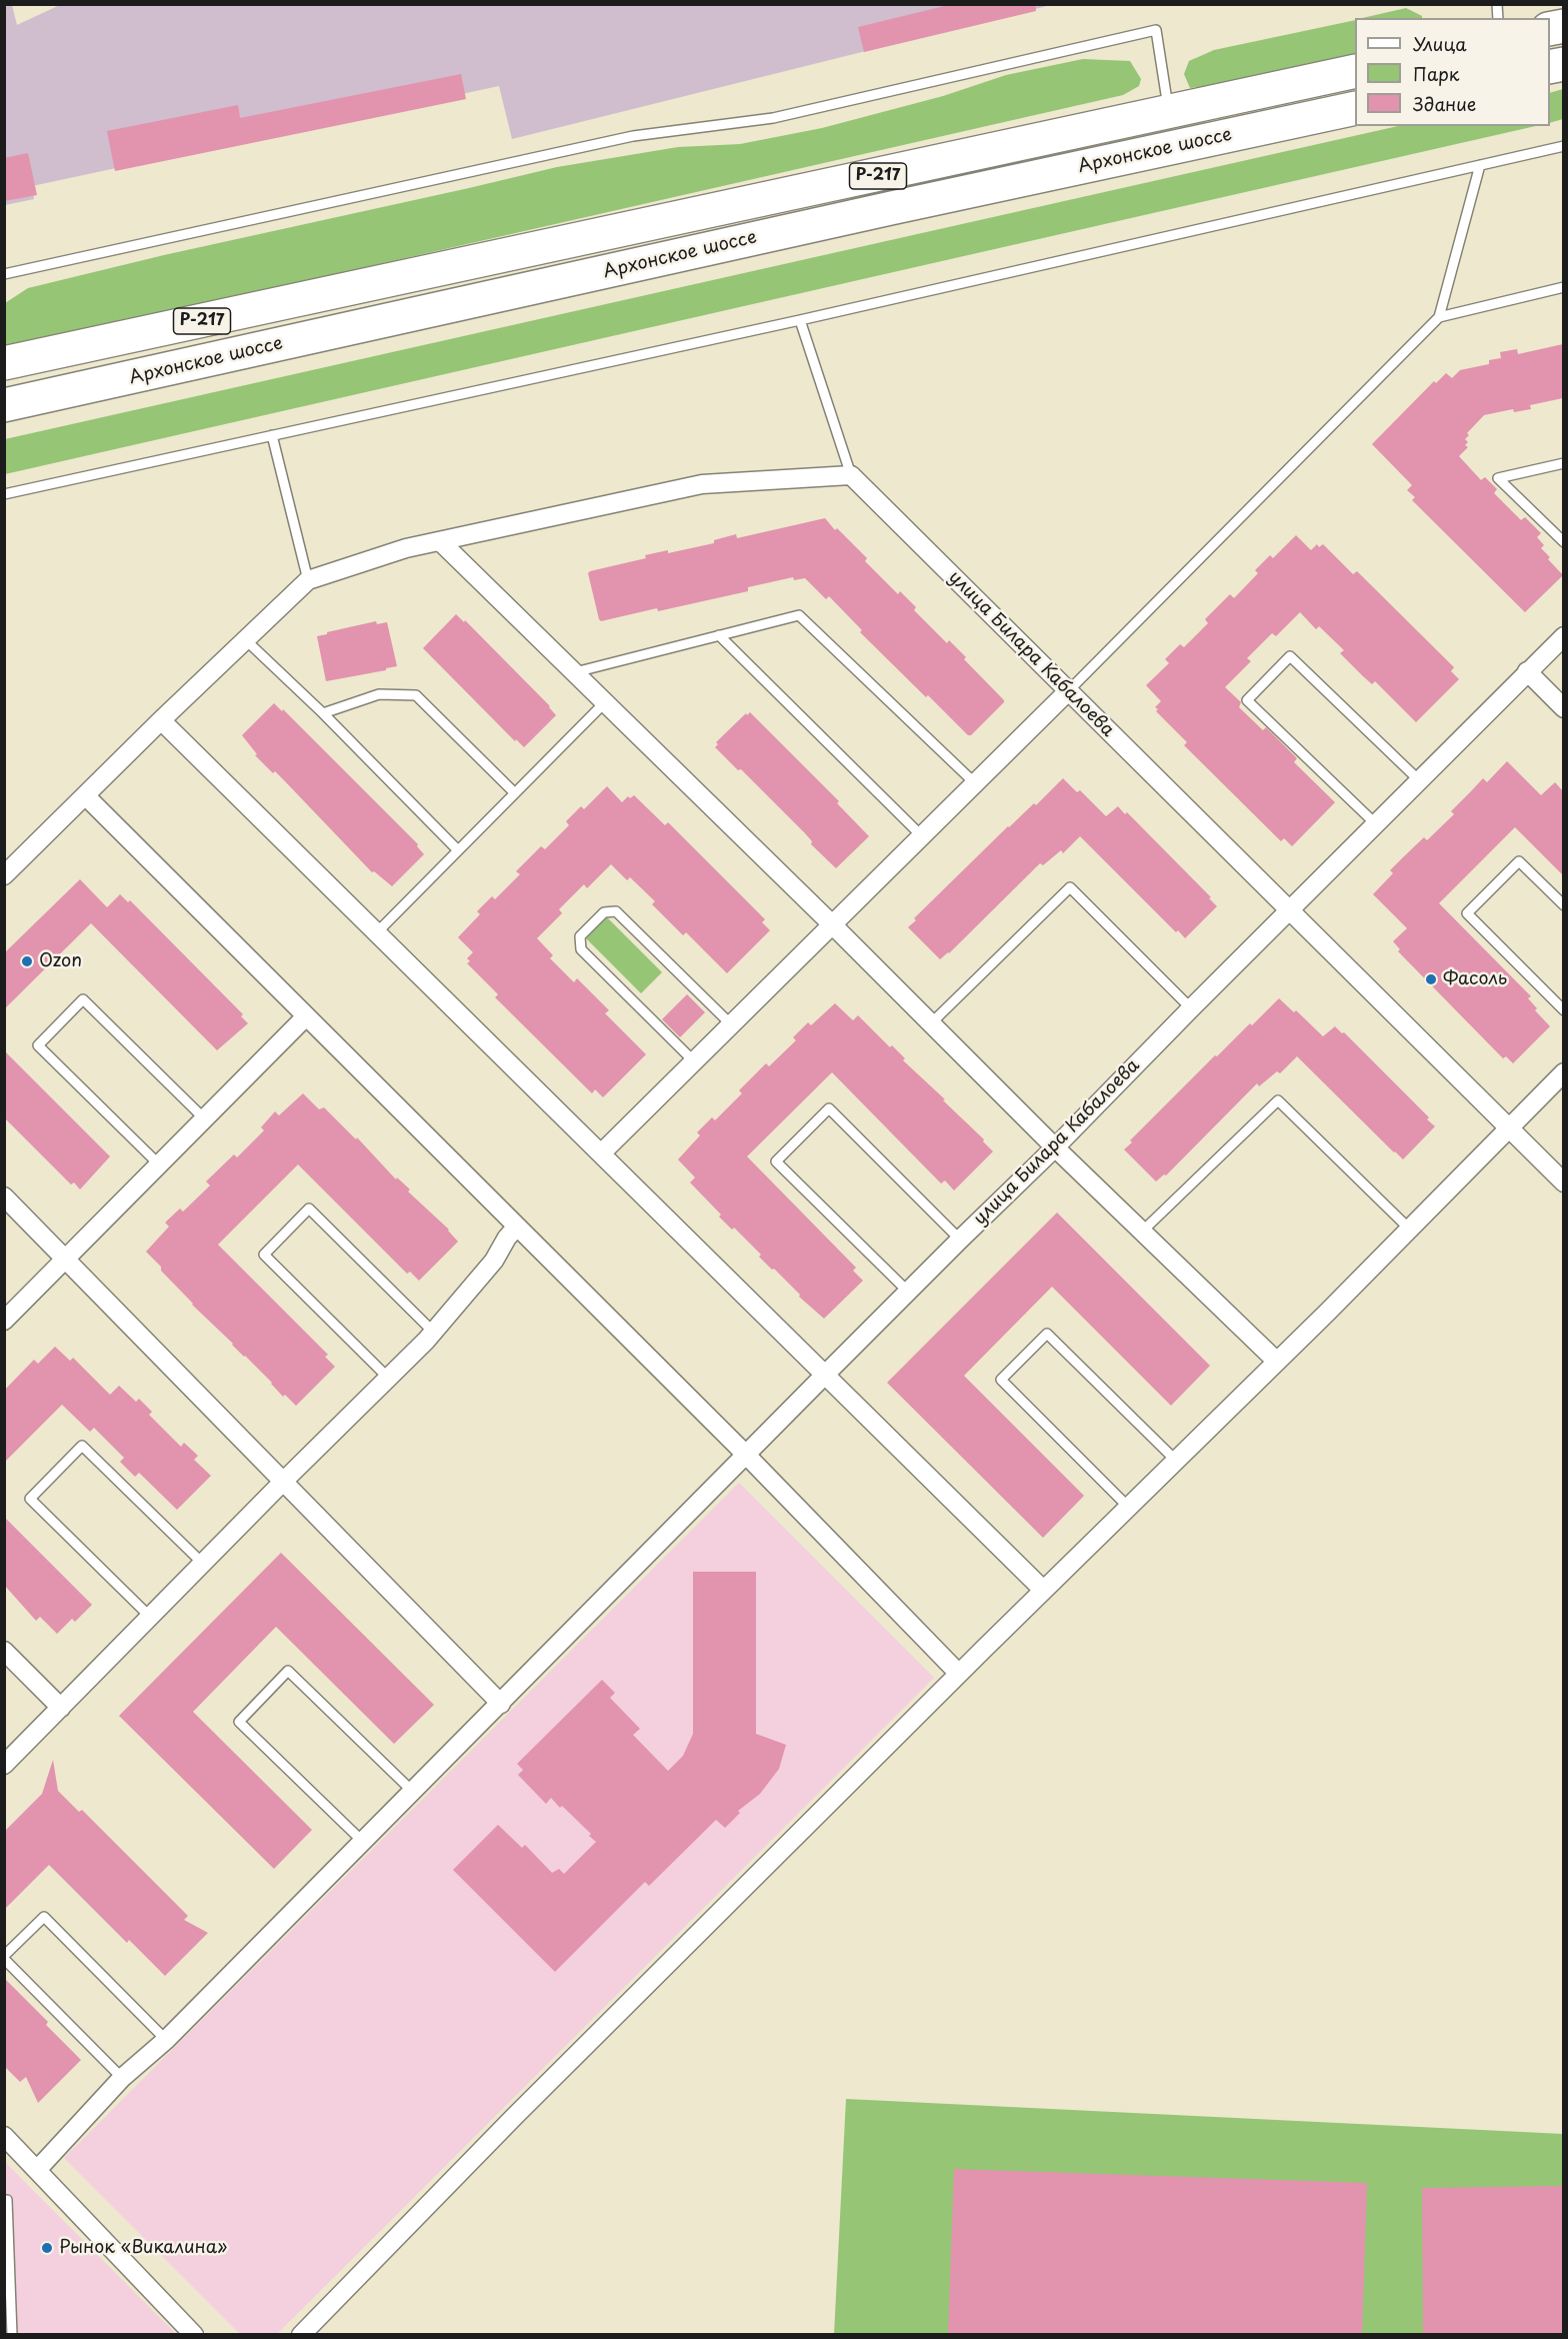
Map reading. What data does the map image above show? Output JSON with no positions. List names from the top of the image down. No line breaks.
{"streets":{"highway":["Архонское шоссе","Р-217"],"street":["улица Билара Кабалоева"]},"places":["Ozon","Фасоль","Рынок «Викалина»"],"legend":["Улица","Парк","Здание"]}
